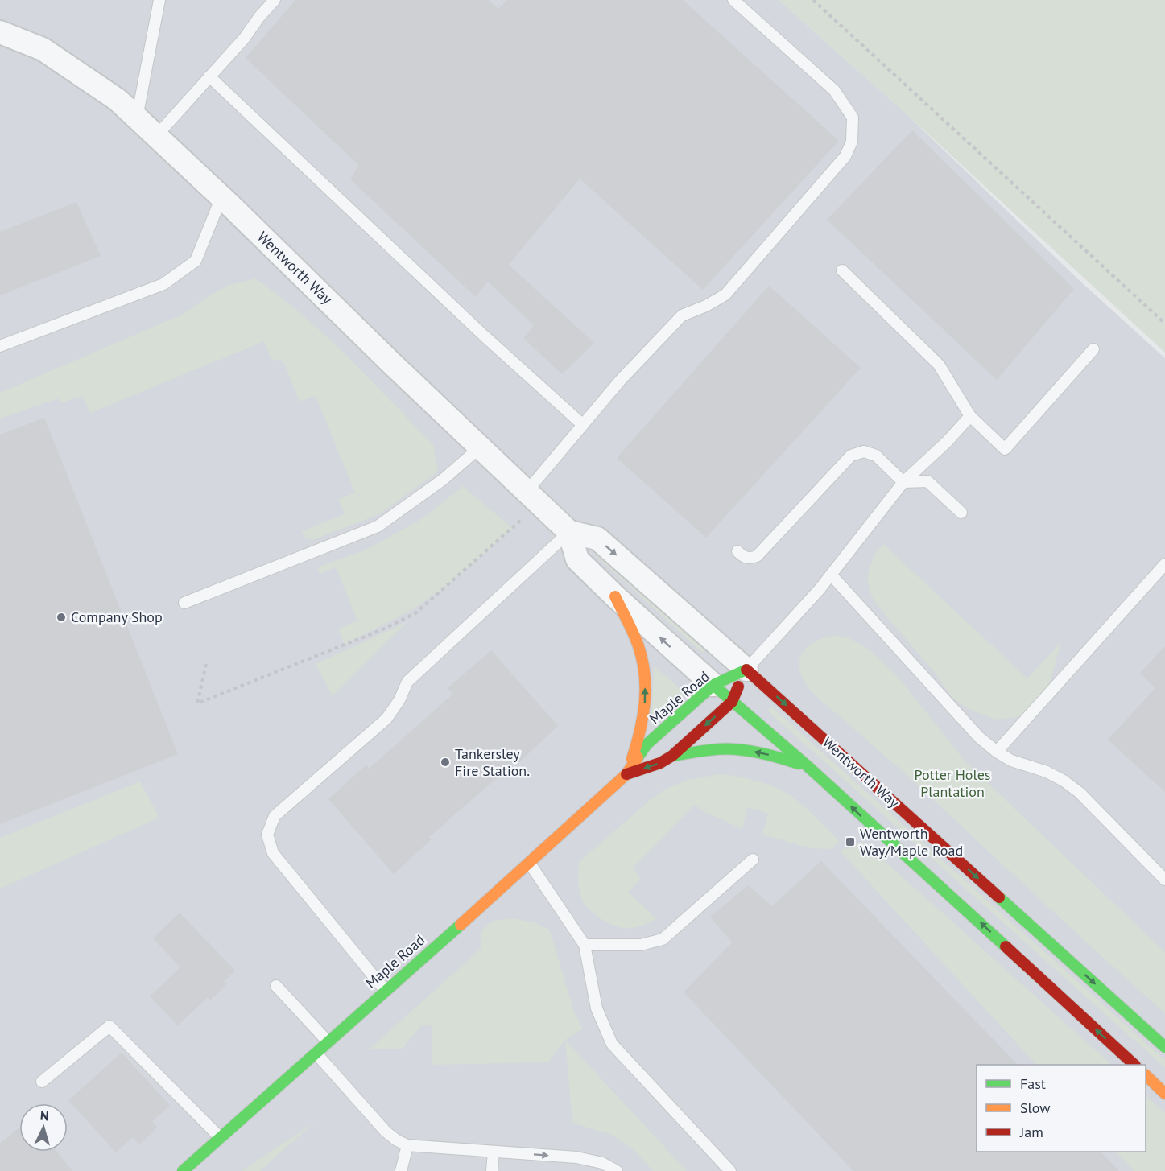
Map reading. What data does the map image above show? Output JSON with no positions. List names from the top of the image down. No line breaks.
{"streets":{"street":["Wentworth Way","Maple Road"]},"crossings":[["Wentworth Way","Maple Road"]],"parks":["Potter Holes Plantation"],"places":{"other":["Company Shop","Tankersley Fire Station."],"transit":["Wentworth Way/Maple Road"]},"legend":["Fast","Slow","Jam"],"north":"top"}
